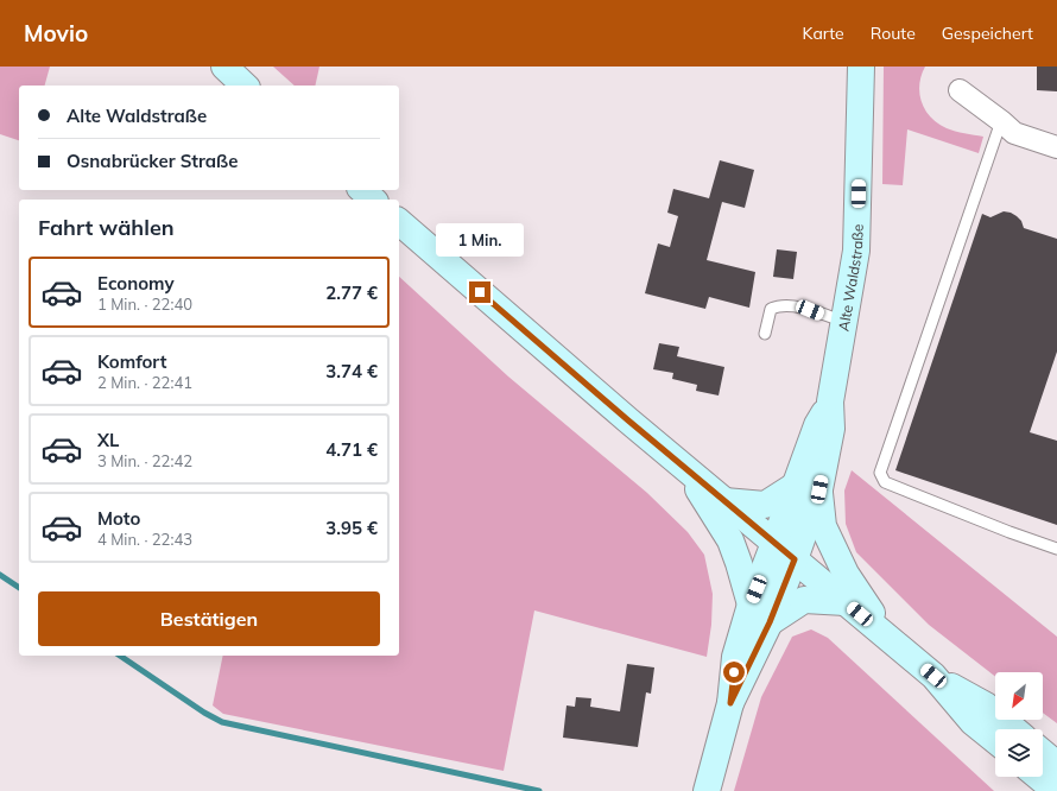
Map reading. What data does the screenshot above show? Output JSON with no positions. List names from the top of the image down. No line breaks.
{"streets":{"main road":["Alte Waldstraße"]},"north":"bottom left","page":{"header":"Movio","nav":["Karte","Route","Gespeichert"],"banner":["Alte Waldstraße","Osnabrücker Straße"],"heading":"Fahrt wählen","bubble":"1 Min.","list":[{"name":"Economy","note":"1 Min. · 22:40","value":"2.77 €"},{"name":"Komfort","note":"2 Min. · 22:41","value":"3.74 €"},{"name":"XL","note":"3 Min. · 22:42","value":"4.71 €"},{"name":"Moto","note":"4 Min. · 22:43","value":"3.95 €"}],"buttons":"Bestätigen"}}
